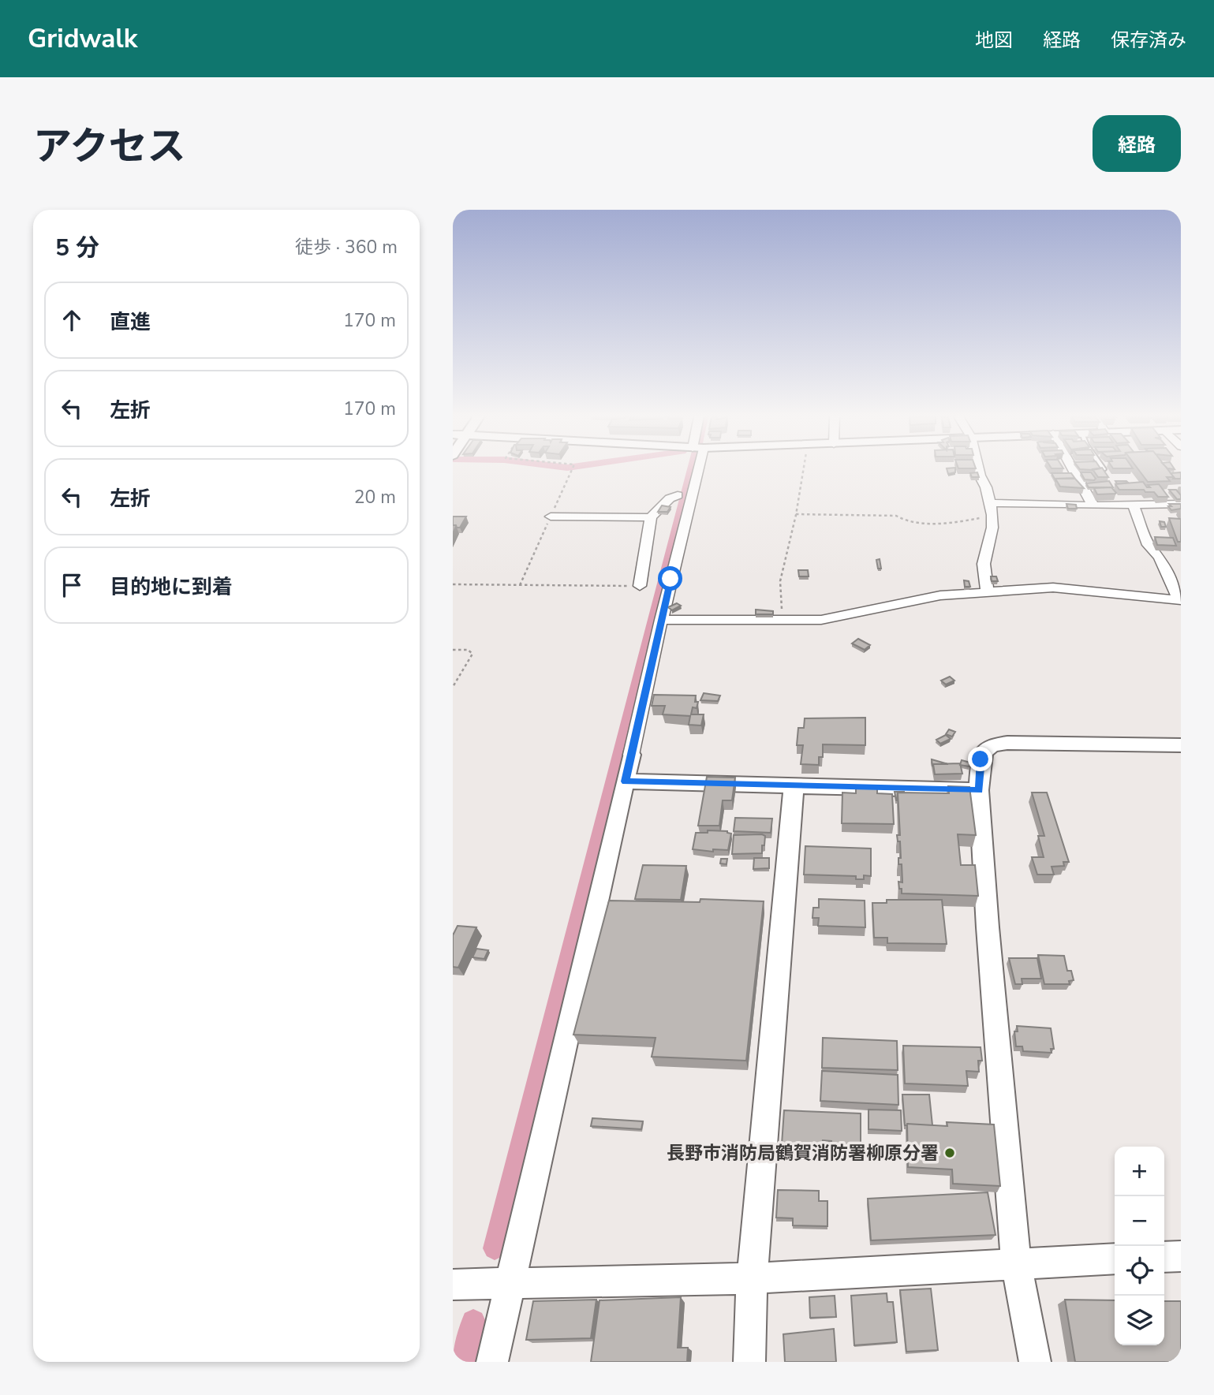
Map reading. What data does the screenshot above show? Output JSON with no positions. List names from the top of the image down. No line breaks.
{"places":["長野市消防局鶴賀消防署柳原分署"],"page":{"header":"Gridwalk","nav":["地図","経路","保存済み"],"title":"アクセス","buttons":"経路","heading":["5 分","徒歩 · 360 m"],"list":[["直進","170 m"],["左折","170 m"],["左折","20 m"],"目的地に到着"],"map_buttons":["+","−"]}}
